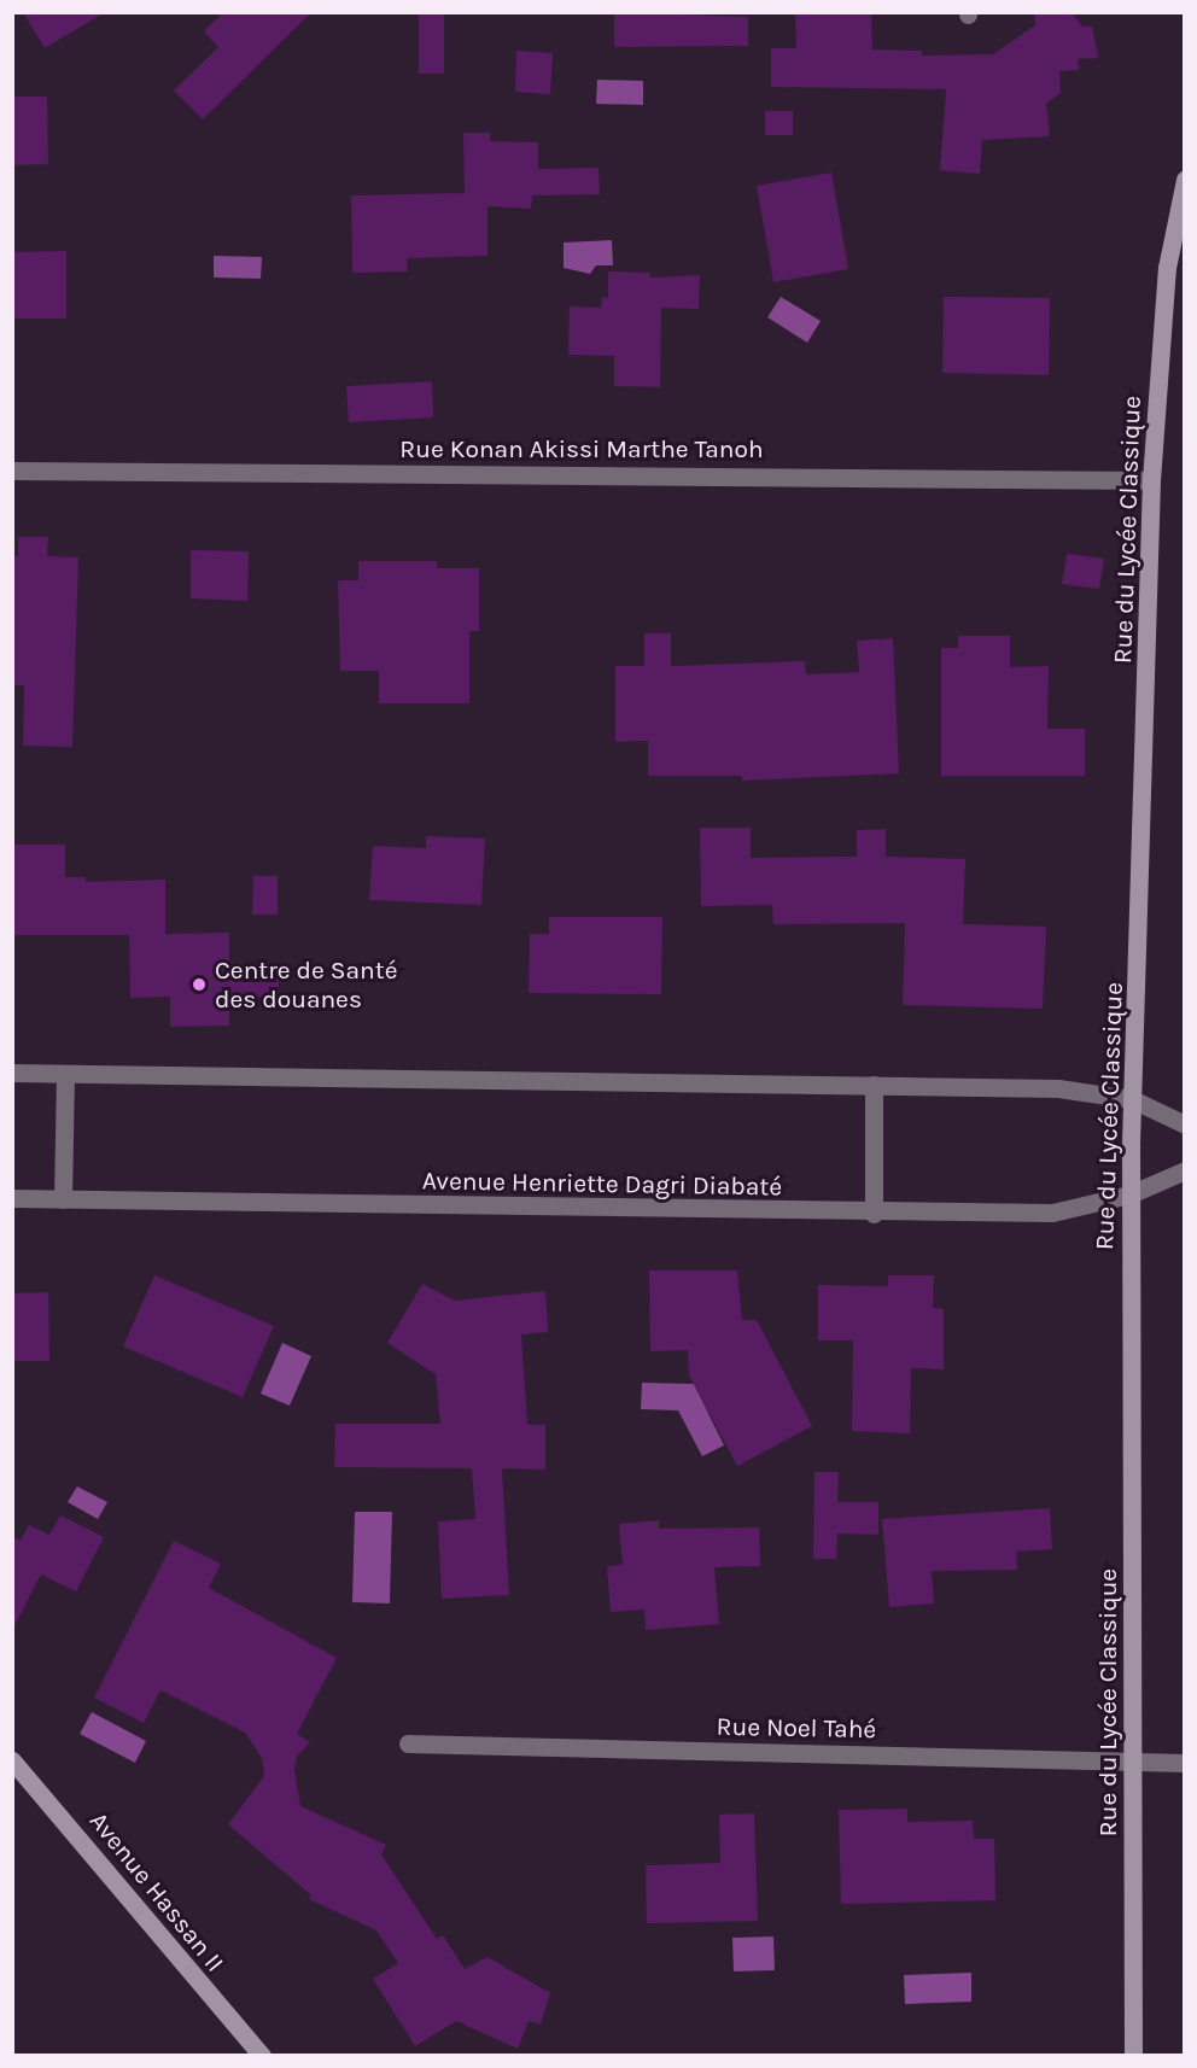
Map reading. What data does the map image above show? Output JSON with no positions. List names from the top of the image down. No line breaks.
{"streets":{"street":["Rue Konan Akissi Marthe Tanoh","Rue du Lycée Classique","Avenue Henriette Dagri Diabaté","Rue Noel Tahé","Avenue Hassan II"]},"crossings":[["Rue Konan Akissi Marthe Tanoh","Rue du Lycée Classique"],["Rue du Lycée Classique","Avenue Henriette Dagri Diabaté"],["Rue du Lycée Classique","Rue Noel Tahé"]],"places":["Centre de Santé des douanes"]}
